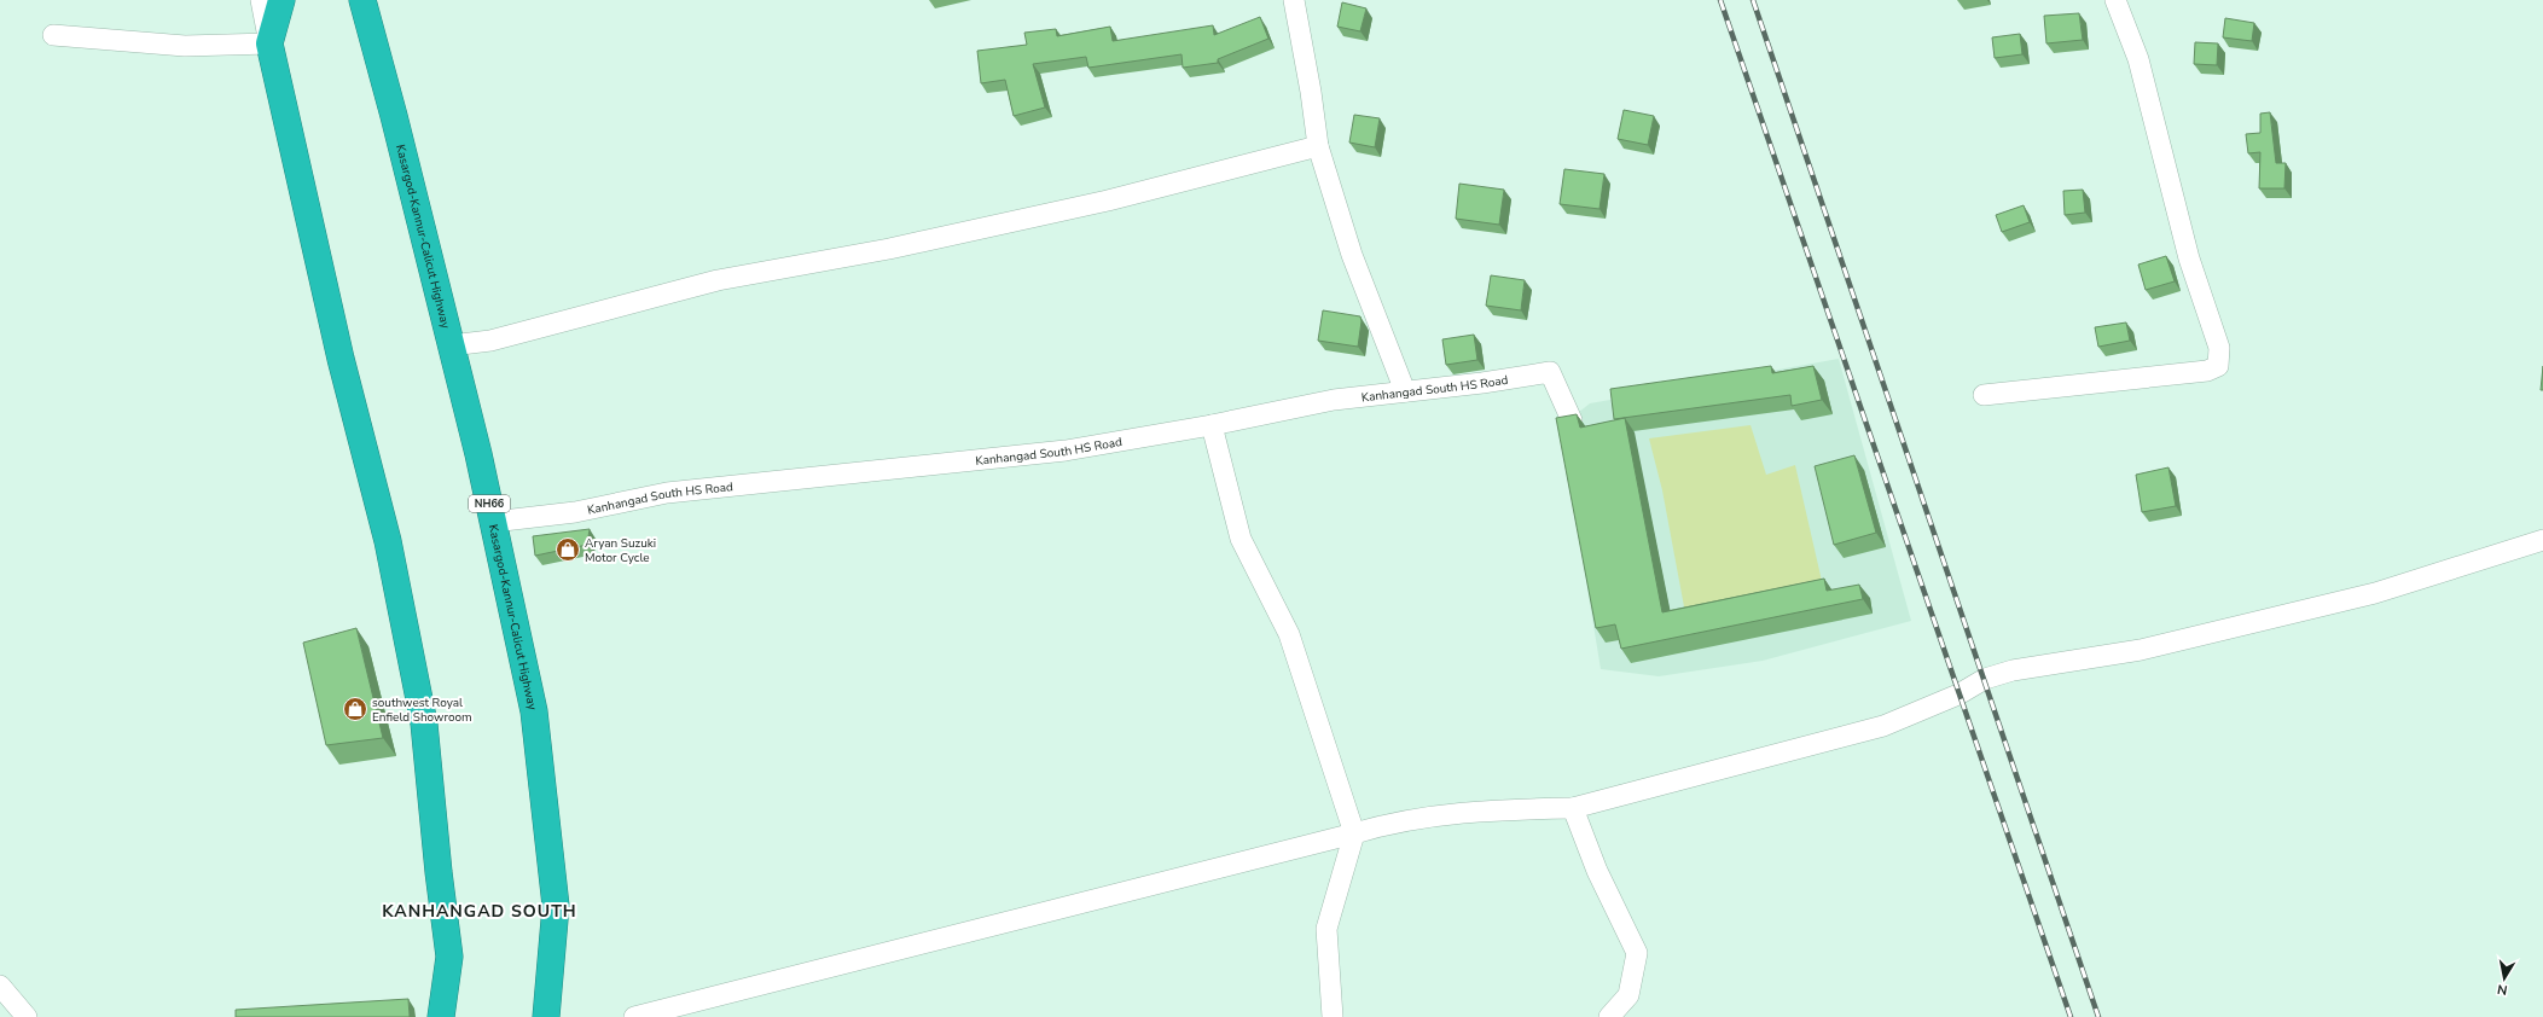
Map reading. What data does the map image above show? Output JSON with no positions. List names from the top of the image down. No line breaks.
{"streets":{"highway":["Kasargod-Kannur-Calicut Highway","NH66"],"street":["Kanhangad South HS Road"]},"crossings":[["Kasargod-Kannur-Calicut Highway","Kanhangad South HS Road"]],"districts":["KANHANGAD SOUTH"],"places":{"shop":["Aryan Suzuki Motor Cycle","southwest Royal Enfield Showroom"]},"north":"bottom"}
